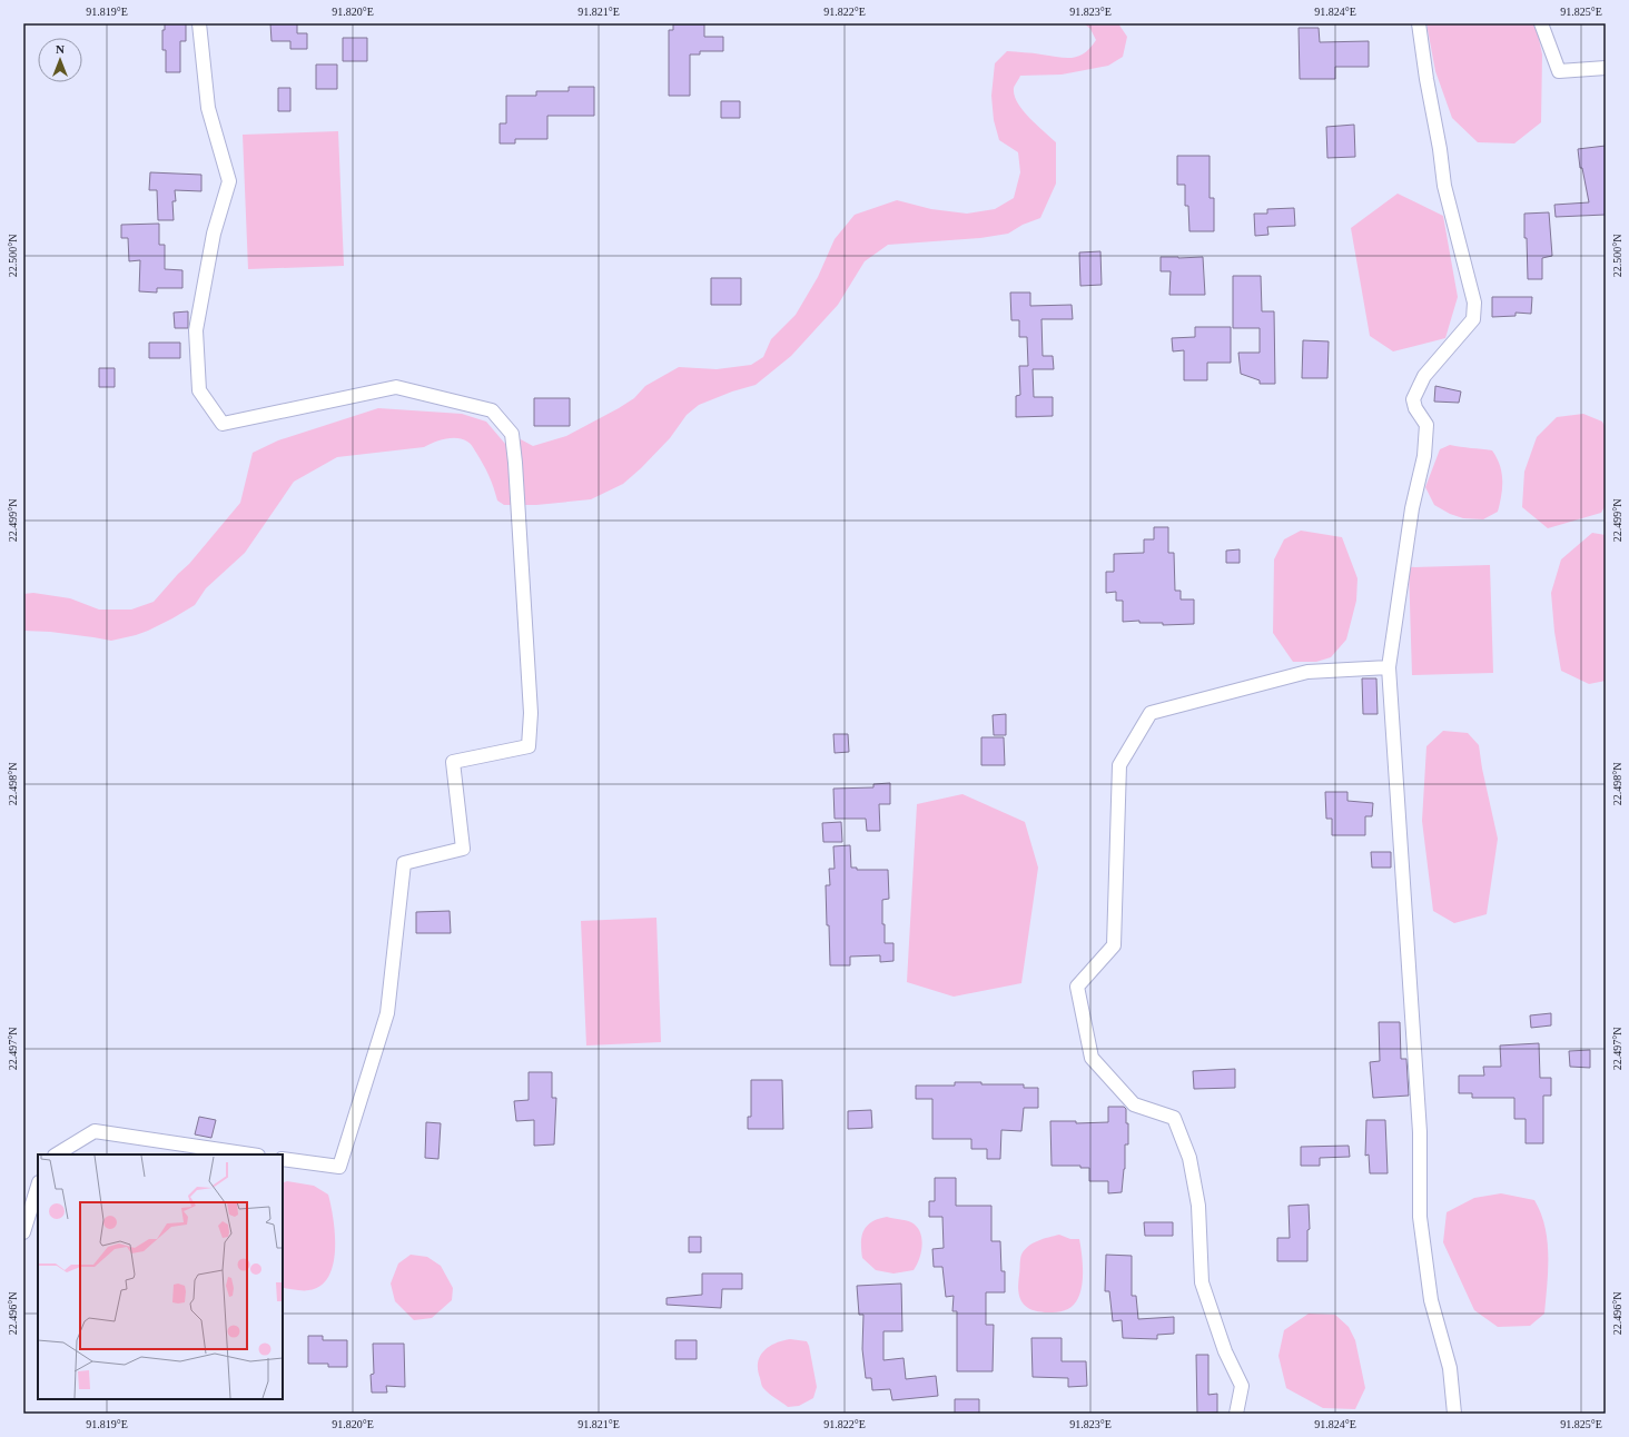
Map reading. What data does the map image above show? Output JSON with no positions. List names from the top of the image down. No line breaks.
{"north":"top","coordinates":["91.819°E","91.820°E","91.821°E","91.822°E","91.823°E","91.824°E","91.825°E","22.500°N","22.499°N","22.498°N","22.497°N","22.496°N"]}
